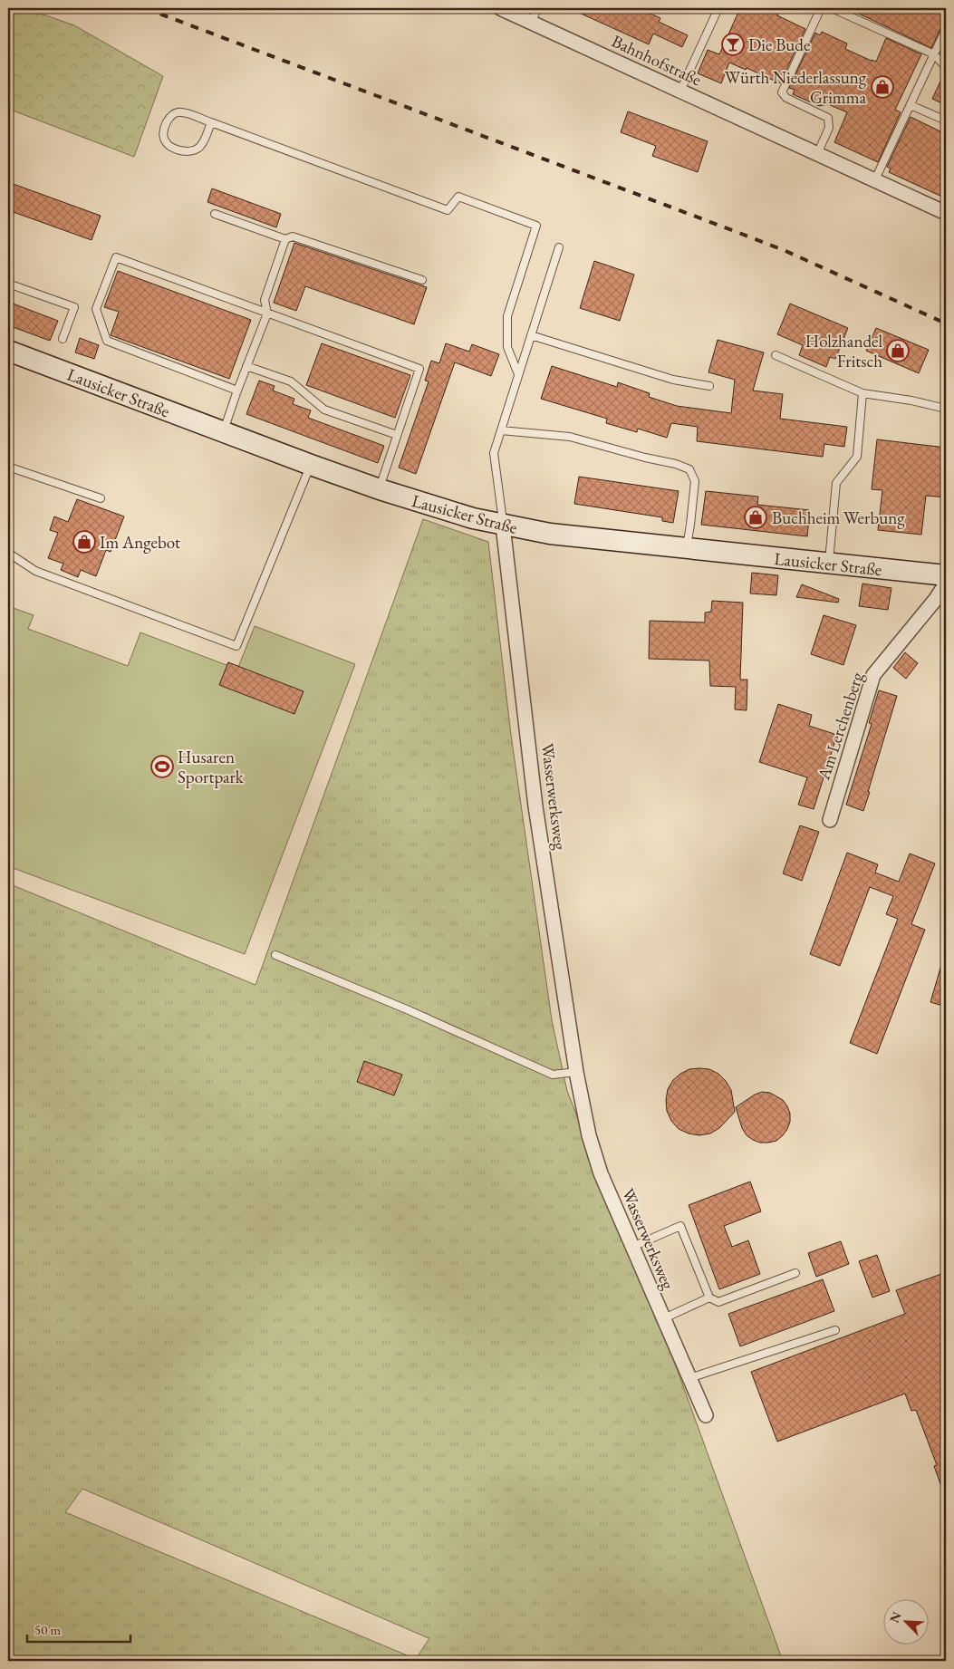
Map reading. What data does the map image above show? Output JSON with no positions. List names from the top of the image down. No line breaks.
{"streets":{"main road":["Lausicker Straße"],"street":["Bahnhofstraße","Am Lerchenberg","Wasserwerksweg"]},"crossings":[["Lausicker Straße","Wasserwerksweg"]],"places":{"bar":["Die Bude"],"shop":["Würth Niederlassung Grimma","Holzhandel Fritsch","Buchheim Werbung","Im Angebot"],"sports":["Husaren Sportpark"]},"scale_bar":"50 m","north":"top left"}
